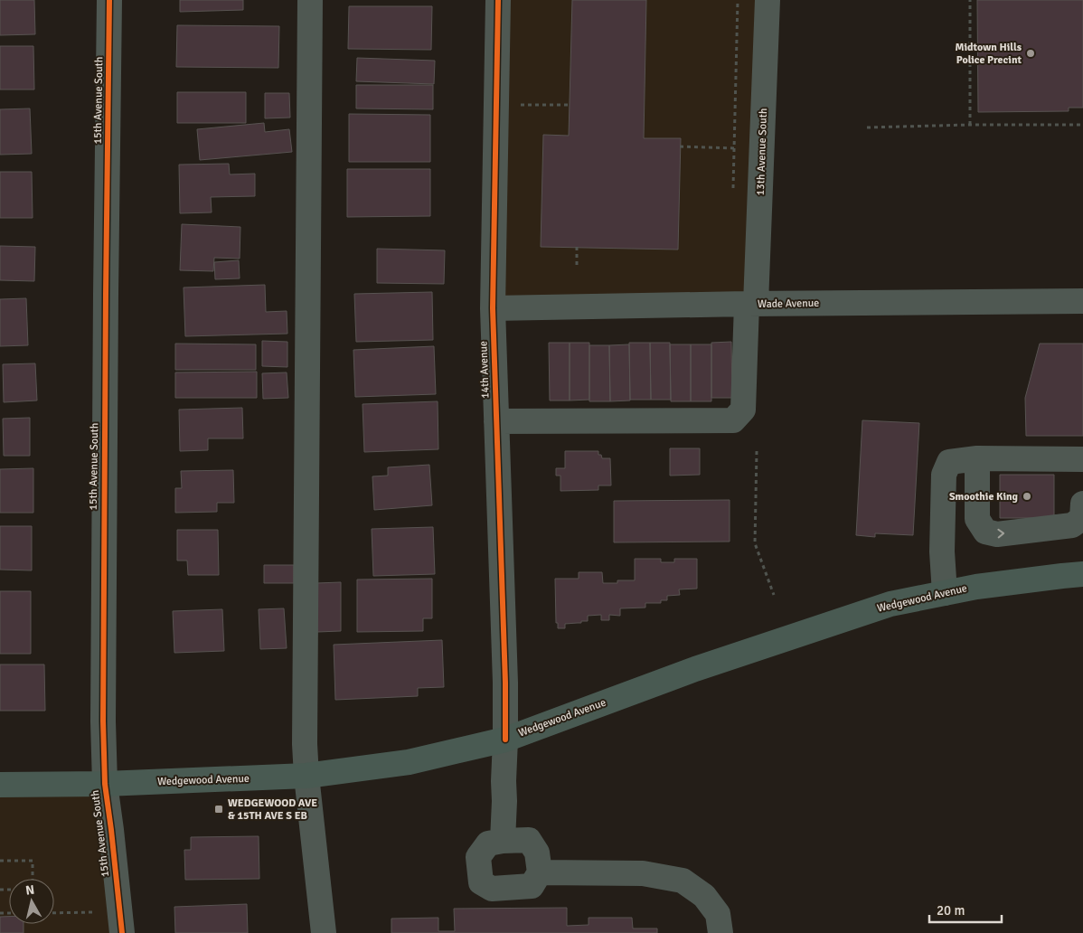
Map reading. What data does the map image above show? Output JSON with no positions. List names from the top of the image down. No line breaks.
{"streets":{"main road":["Wedgewood Avenue"],"street":["15th Avenue South","13th Avenue South","Wade Avenue","14th Avenue"]},"crossings":[["15th Avenue South","Wedgewood Avenue"],["13th Avenue South","Wade Avenue"],["13th Avenue South","14th Avenue"],["Wade Avenue","14th Avenue"],["14th Avenue","Wedgewood Avenue"]],"places":{"other":["Midtown Hills Police Precint","Smoothie King"],"transit":["WEDGEWOOD AVE & 15TH AVE S EB"]},"scale_bar":"20 m","north":"top"}
